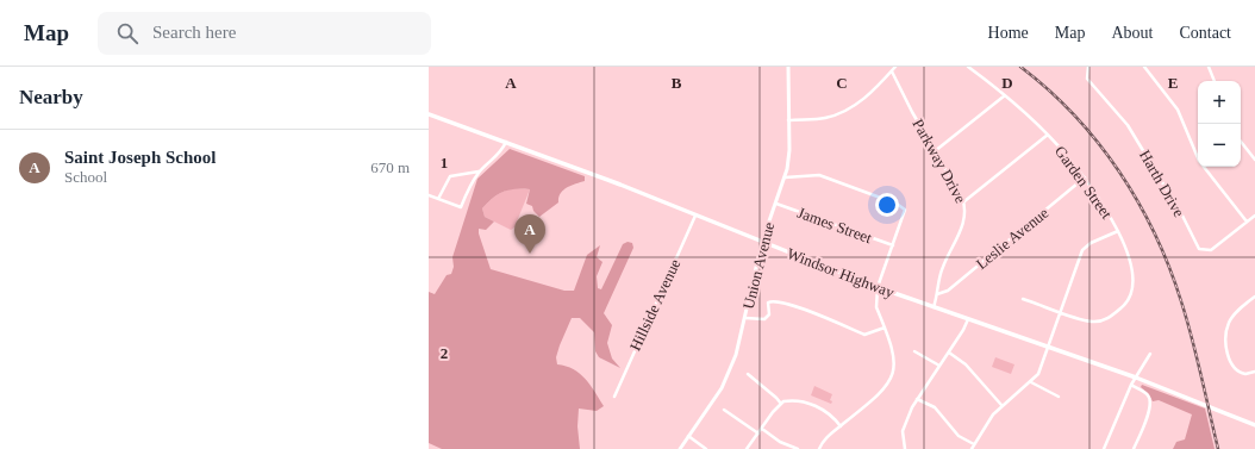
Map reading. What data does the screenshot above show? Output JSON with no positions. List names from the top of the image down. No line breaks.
{"streets":{"main road":["Windsor Highway"],"street":["Parkway Drive","Garden Street","Harth Drive","James Street","Leslie Avenue","Union Avenue","Hillside Avenue"]},"crossings":[["Parkway Drive","Leslie Avenue"],["Parkway Drive","Windsor Highway"],["Garden Street","Leslie Avenue"],["James Street","Union Avenue"],["Union Avenue","Windsor Highway"],["Windsor Highway","Hillside Avenue"]],"page":{"header":"Map","search":"Search here","nav":["Home","Map","About","Contact"],"heading":"Nearby","map_buttons":["+","−"],"list":[{"mark":"A","name":"Saint Joseph School","note":"School","value":"670 m"}],"pins":"A"},"grid":{"columns":["A","B","C","D","E"],"rows":["1","2"]}}
